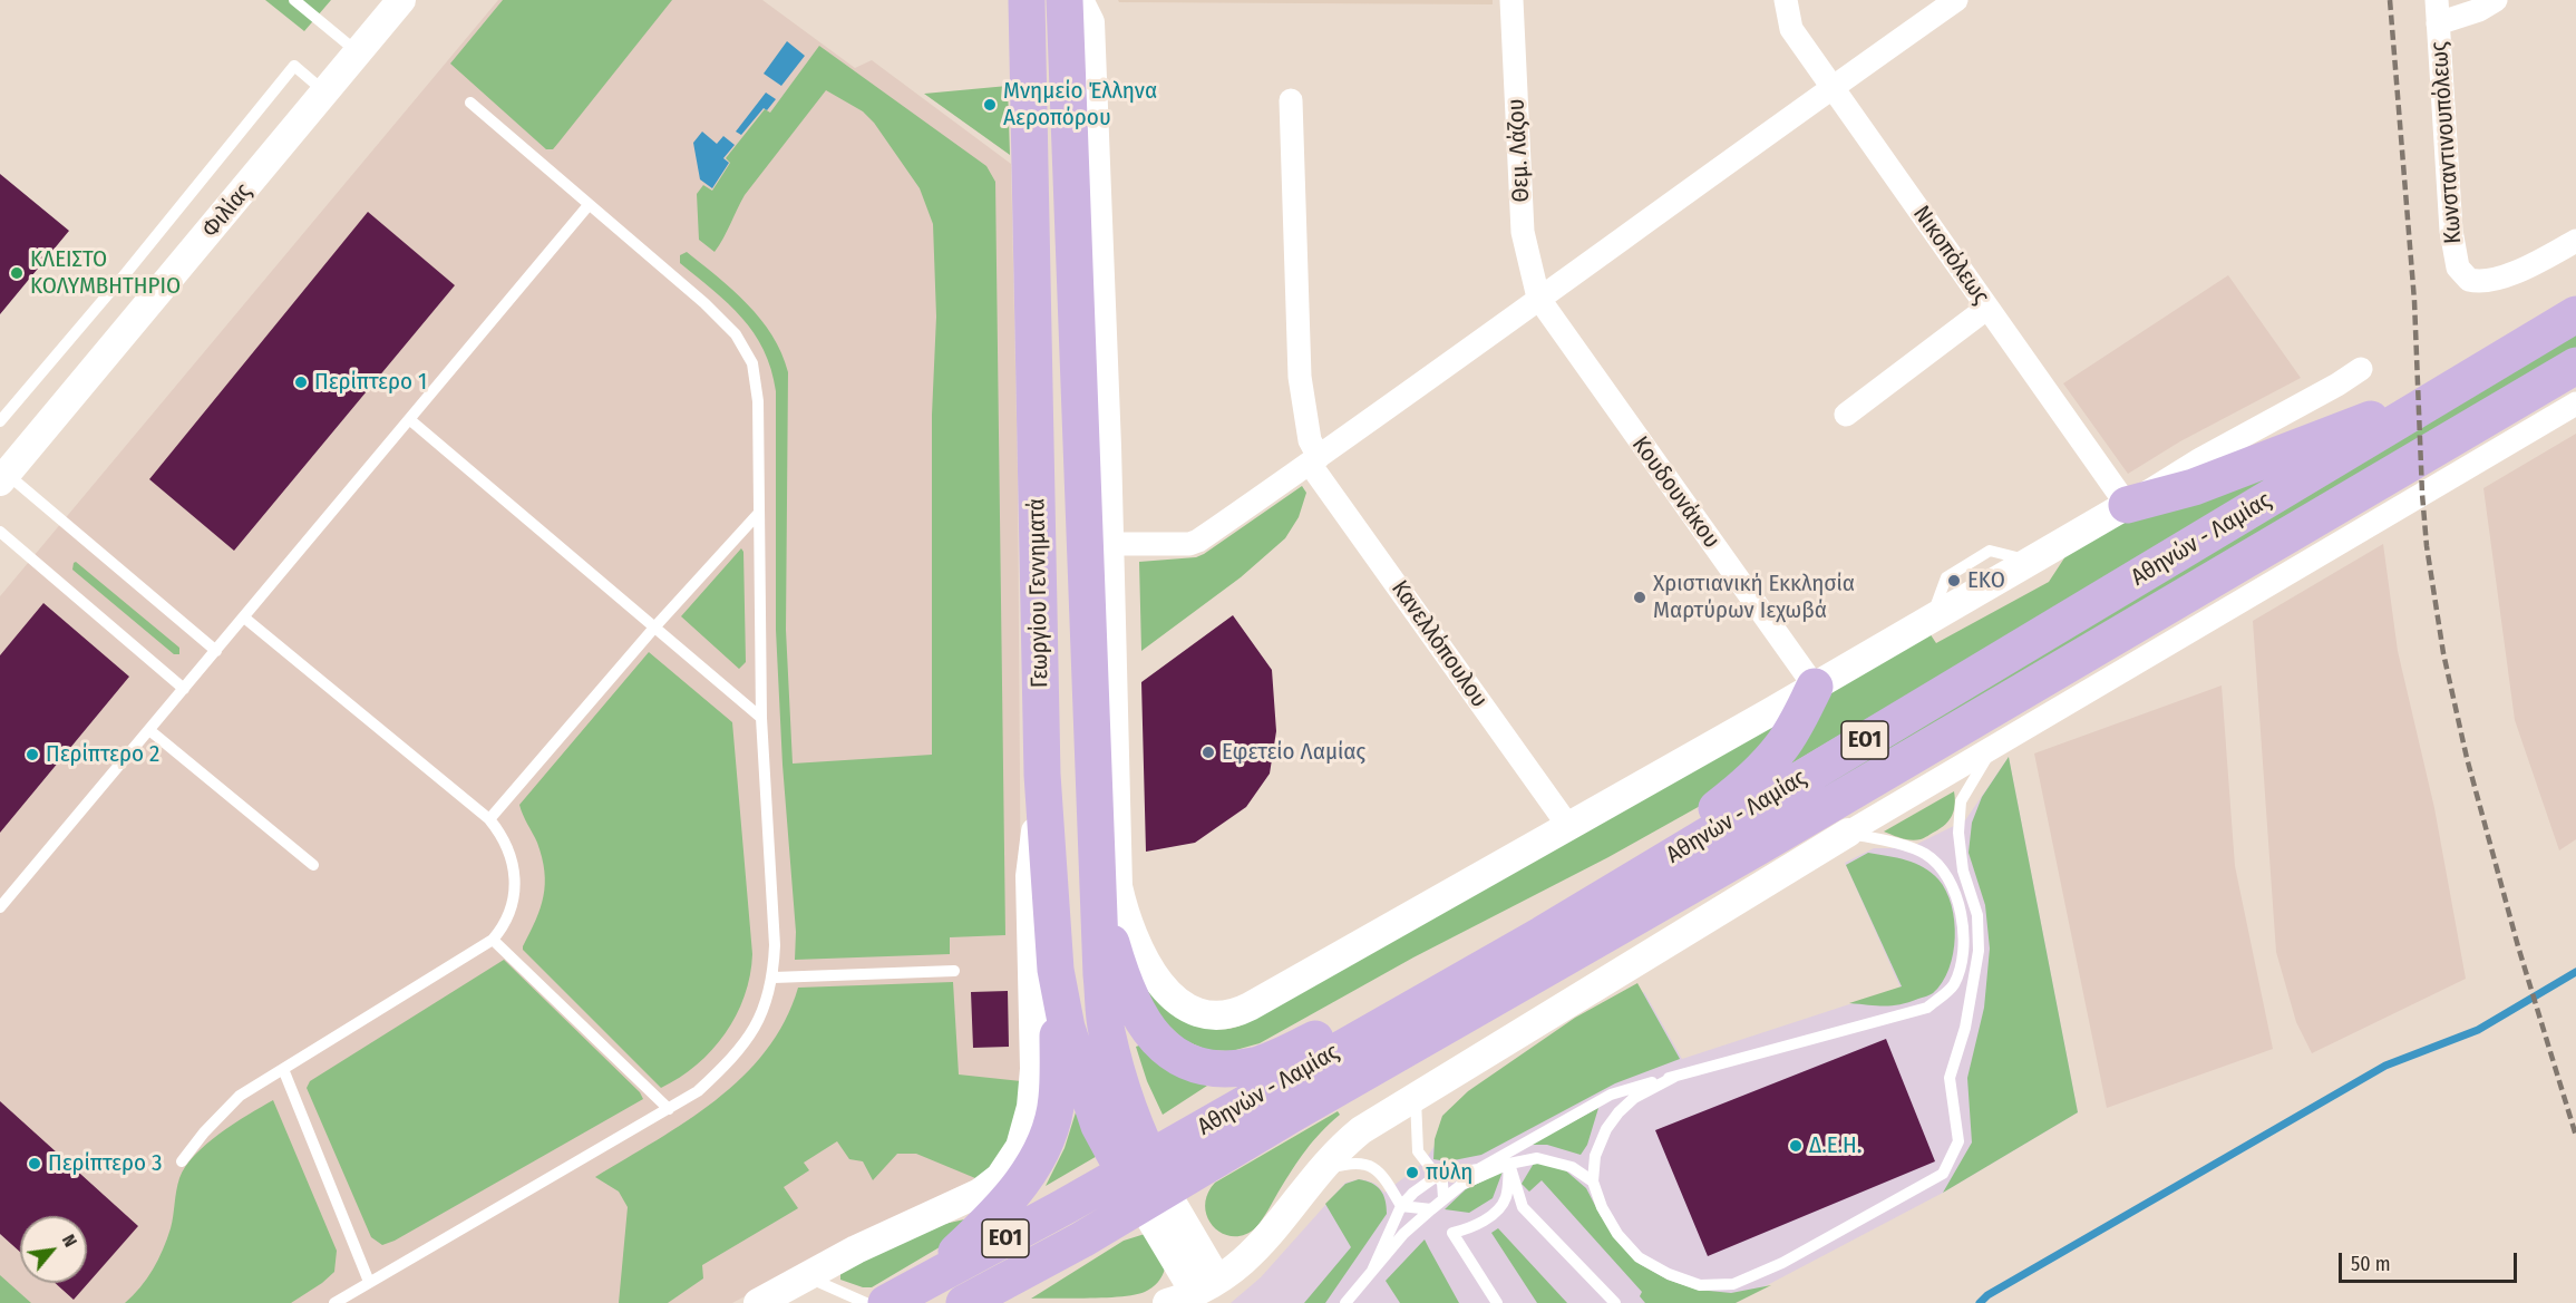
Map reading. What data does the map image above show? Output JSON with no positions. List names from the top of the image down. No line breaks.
{"streets":{"main road":["Αθηνών - Λαμίας","Γεωργίου Γεννηματά","ΕΟ1"],"street":["Κωνσταντινουπόλεως","Θεμ. Λάζου","Φιλίας","Νικοπόλεως","Κουδουνάκου","Κανελλόπουλου"]},"crossings":[["Θεμ. Λάζου","Κουδουνάκου"],["Αθηνών - Λαμίας","Γεωργίου Γεννηματά"]],"places":["Μνημείο Έλληνα Αεροπόρου","ΚΛΕΙΣΤΟ ΚΟΛΥΜΒΗΤΗΡΙΟ","Περίπτερο 1","EKO","Χριστιανική Εκκλησία Μαρτύρων Ιεχωβά","Εφετείο Λαμίας","Περίπτερο 2","Δ.Ε.Η.","Περίπτερο 3","πύλη"],"scale_bar":"50 m","north":"top right"}
